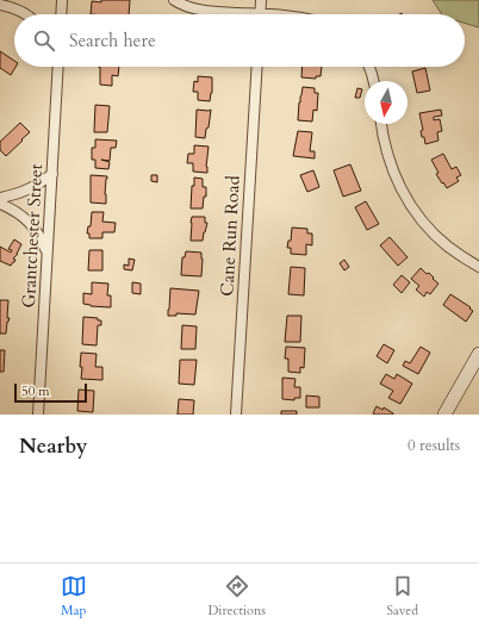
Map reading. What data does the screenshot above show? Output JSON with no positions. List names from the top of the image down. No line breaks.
{"streets":{"street":["Grantchester Street","Cane Run Road"]},"scale_bar":"50 m","north":"bottom","page":{"search":"Search here","scale":"50 m","heading":["Nearby","0 results"],"nav":["Map","Directions","Saved"]}}
